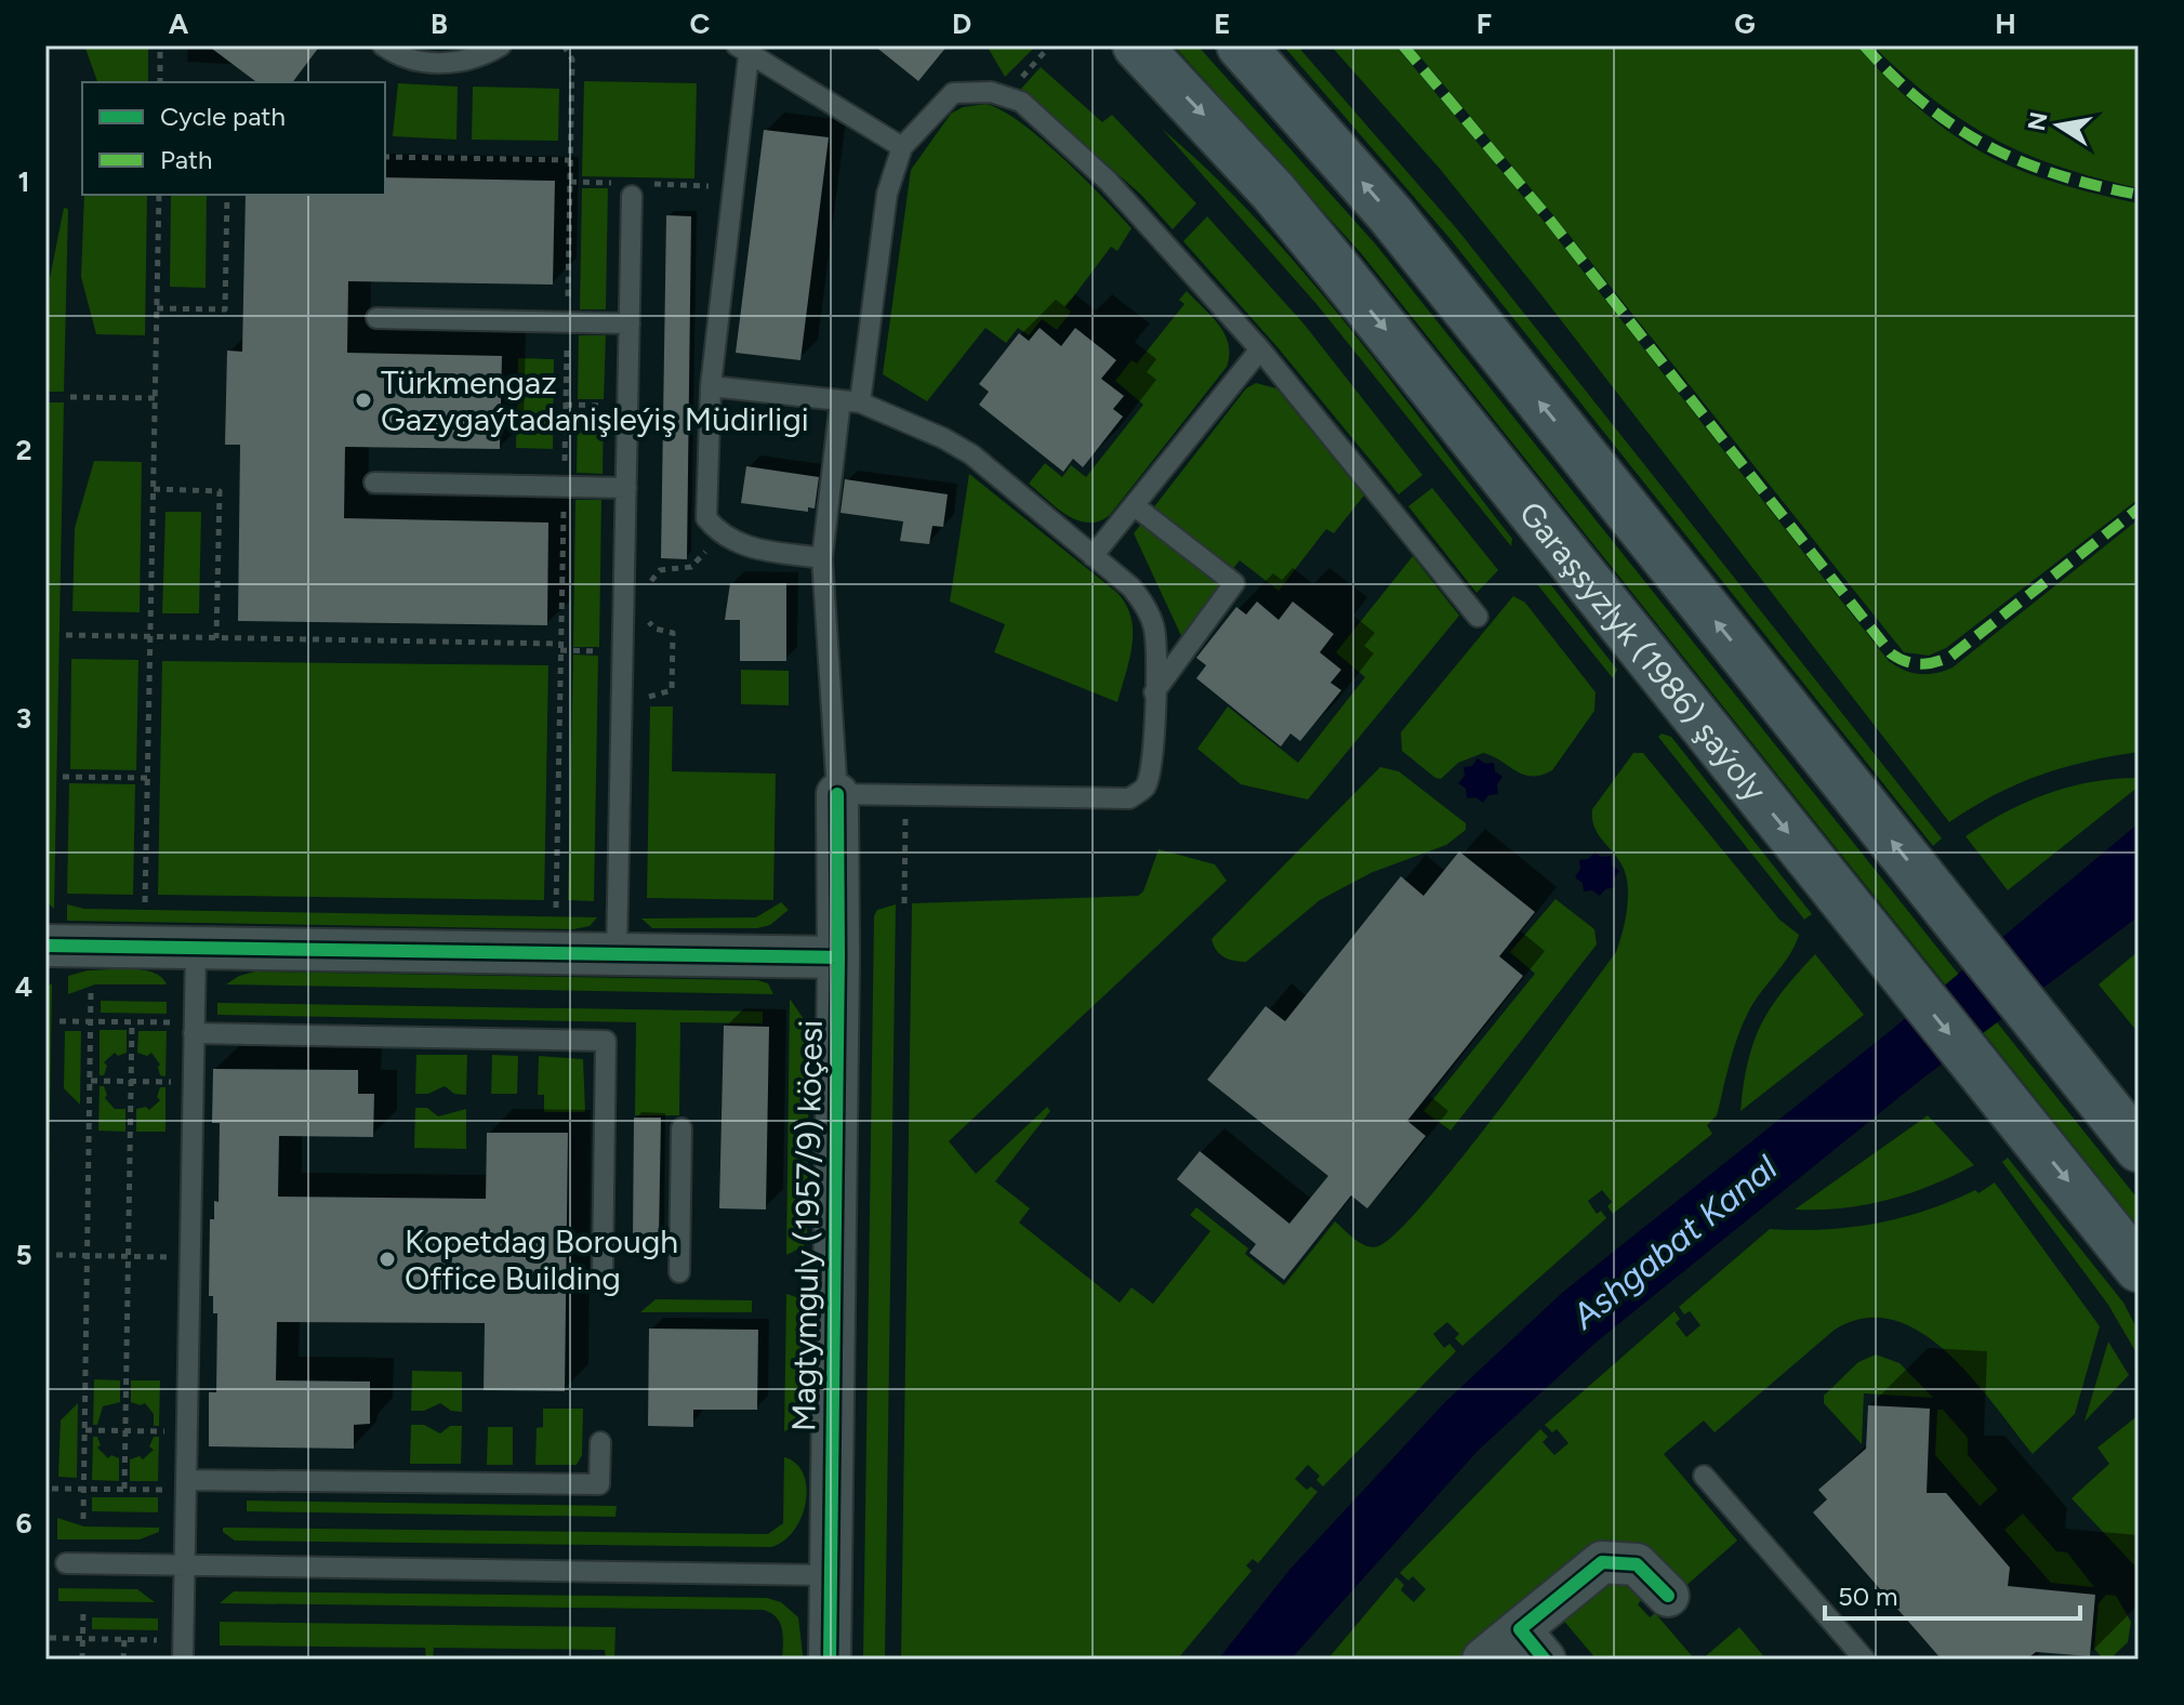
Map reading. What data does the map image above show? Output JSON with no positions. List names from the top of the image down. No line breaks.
{"streets":{"main road":["Garaşsyzlyk (1986) şaýoly"],"street":["Magtymguly (1957/9) köçesi"]},"water":["Ashgabat Kanal"],"places":["Türkmengaz Gazygaýtadanişleýiş Müdirligi","Kopetdag Borough Office Building"],"legend":["Cycle path","Path"],"scale_bar":"50 m","north":"left","grid":{"columns":["A","B","C","D","E","F","G","H"],"rows":["1","2","3","4","5","6"]}}
